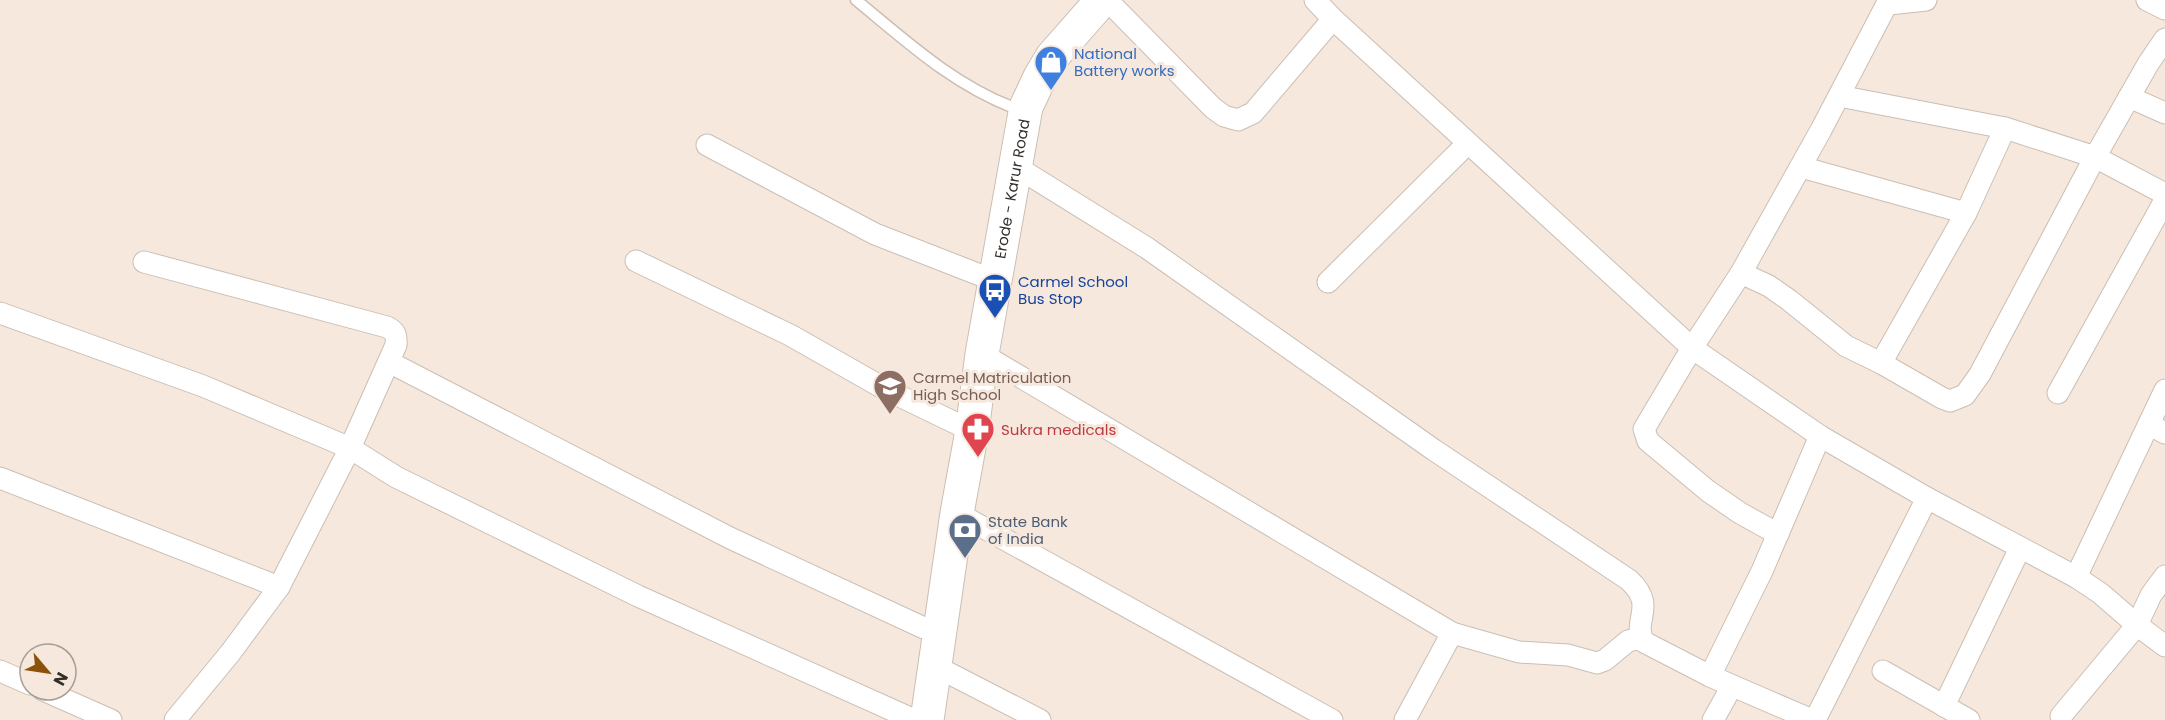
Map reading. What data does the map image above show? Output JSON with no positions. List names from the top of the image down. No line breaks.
{"streets":{"main road":["Erode - Karur Road"]},"places":{"shop":["National Battery works"],"bus stop":["Carmel School Bus Stop"],"school or university":["Carmel Matriculation High School"],"pharmacy":["Sukra medicals"],"bank":["State Bank of India"]},"north":"bottom right"}
